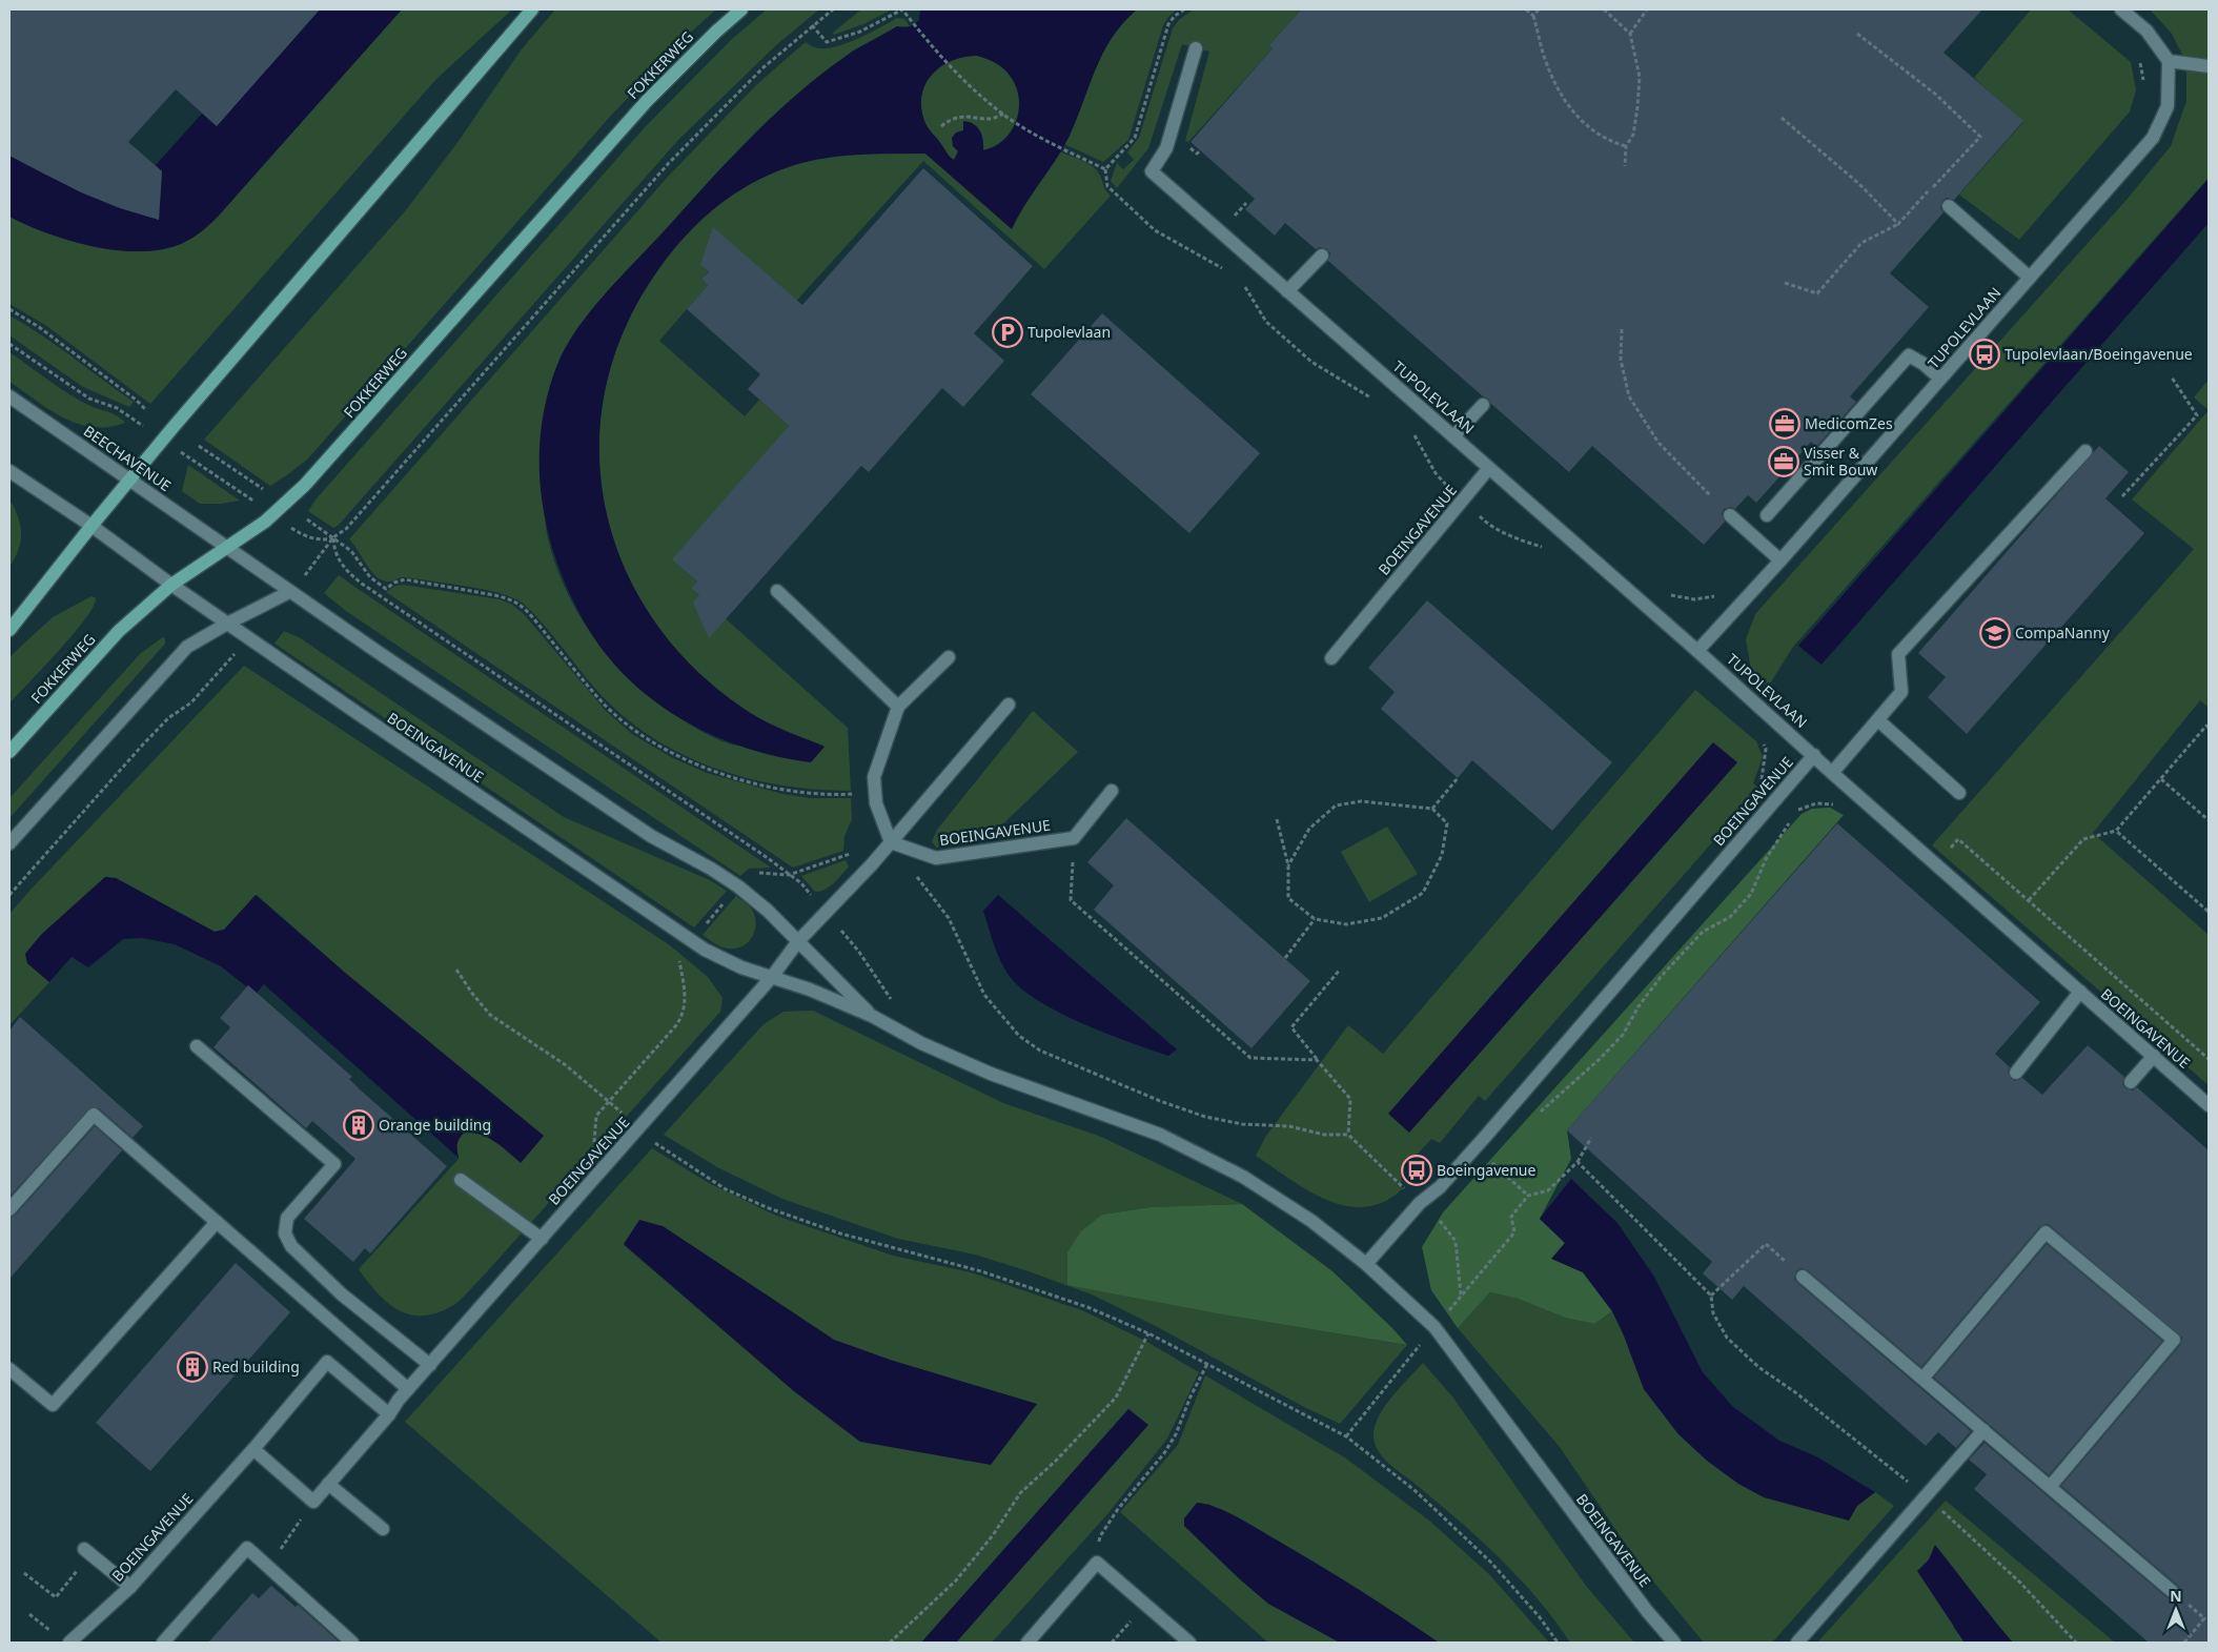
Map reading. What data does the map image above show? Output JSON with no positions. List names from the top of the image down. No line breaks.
{"streets":{"main road":["FOKKERWEG"],"street":["TUPOLEVLAAN","BEECHAVENUE","BOEINGAVENUE"]},"crossings":[["FOKKERWEG","BEECHAVENUE"],["FOKKERWEG","BOEINGAVENUE"],["TUPOLEVLAAN","BOEINGAVENUE"],["BEECHAVENUE","BOEINGAVENUE"]],"places":{"parking":["Tupolevlaan"],"bus stop":["Tupolevlaan/Boeingavenue","Boeingavenue"],"office":["MedicomZes","Visser & Smit Bouw"],"school or university":["CompaNanny"],"building":["Orange building","Red building"]},"north":"top"}
